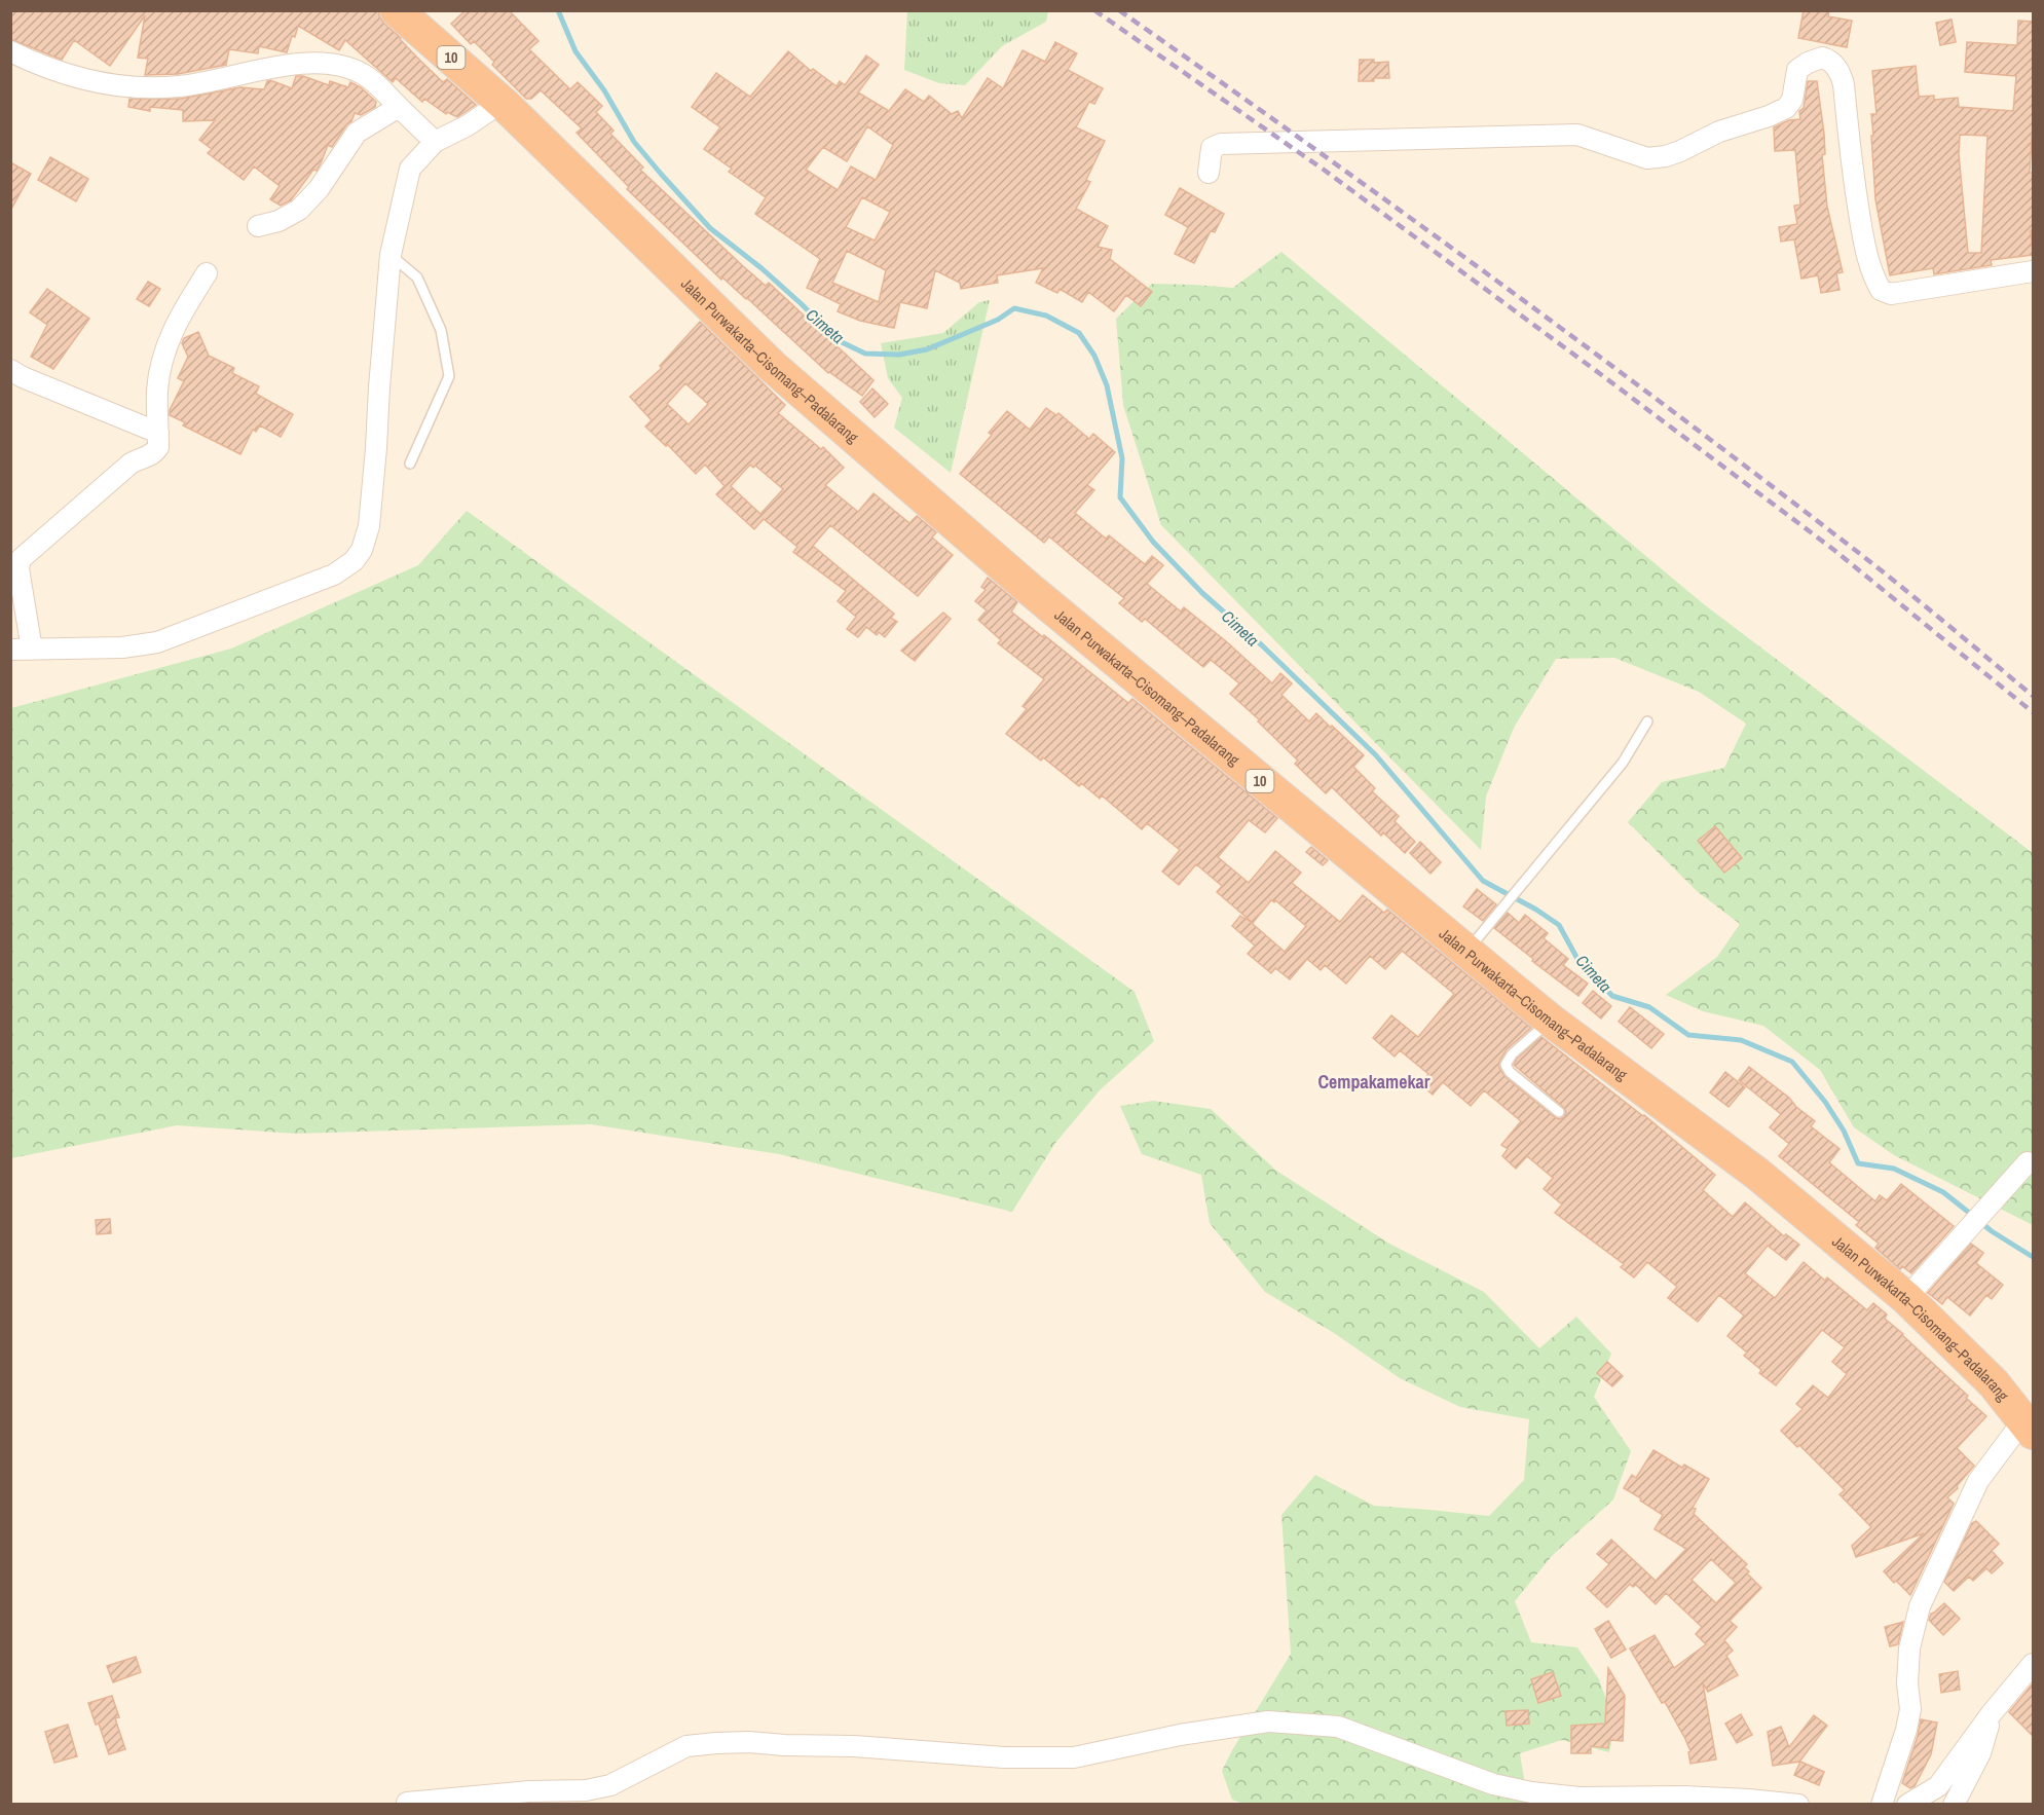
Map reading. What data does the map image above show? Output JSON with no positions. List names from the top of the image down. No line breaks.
{"streets":{"highway":["10","Jalan Purwakarta–Cisomang–Padalarang"]},"districts":["Cempakamekar"],"water":["Cimeta"]}
